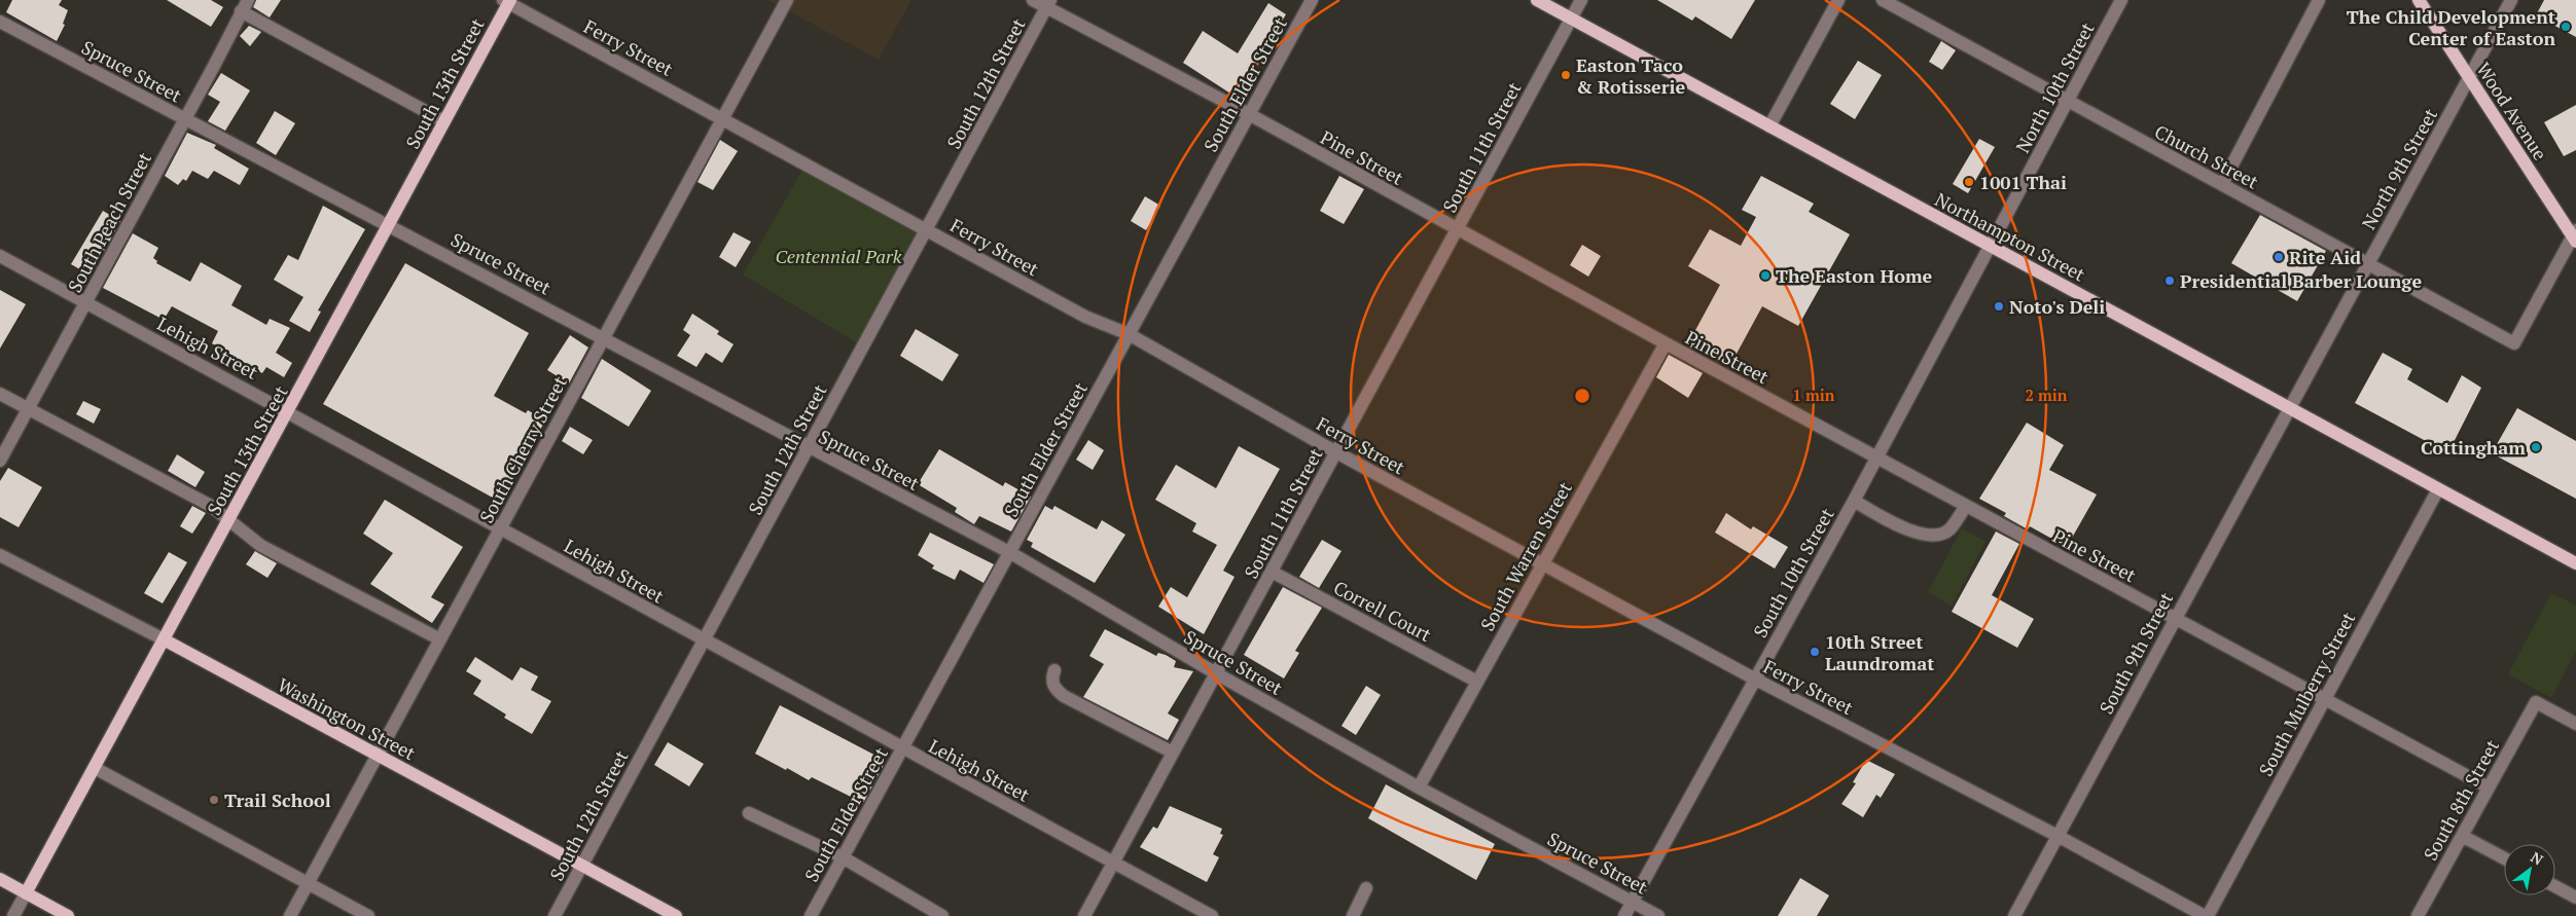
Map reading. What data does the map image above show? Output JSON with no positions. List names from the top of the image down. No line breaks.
{"streets":{"main road":["South 13th Street","Wood Avenue","Northampton Street","Washington Street"],"street":["Ferry Street","Spruce Street","South 12th Street","South Elder Street","North 10th Street","South 11th Street","Church Street","Pine Street","North 9th Street","South Peach Street","Lehigh Street","South Cherry Street","South Warren Street","South 10th Street","Correll Court","South 9th Street","South Mulberry Street","South 8th Street"]},"crossings":[["Ferry Street","South 13th Street"],["Ferry Street","South 12th Street"],["Ferry Street","South Elder Street"],["Ferry Street","South 11th Street"],["Ferry Street","South Cherry Street"],["Ferry Street","South Warren Street"],["Ferry Street","South 10th Street"],["Ferry Street","South 9th Street"],["Ferry Street","South Mulberry Street"],["Spruce Street","South 13th Street"],["Spruce Street","South 12th Street"],["Spruce Street","South Elder Street"],["Spruce Street","South 11th Street"],["Spruce Street","South Peach Street"],["Spruce Street","South Cherry Street"],["Spruce Street","South Warren Street"],["Spruce Street","South 10th Street"],["South 13th Street","Lehigh Street"],["South 13th Street","Washington Street"],["South 12th Street","Pine Street"],["South 12th Street","Lehigh Street"],["South 12th Street","Washington Street"],["South Elder Street","Pine Street"],["South Elder Street","Lehigh Street"],["North 10th Street","Church Street"],["North 10th Street","Northampton Street"],["North 10th Street","South 10th Street"],["Wood Avenue","Church Street"],["Wood Avenue","North 9th Street"],["South 11th Street","Pine Street"],["South 11th Street","Northampton Street"],["South 11th Street","Lehigh Street"],["South 11th Street","Correll Court"],["Church Street","North 9th Street"],["Pine Street","South Warren Street"],["Pine Street","South 10th Street"],["Pine Street","South 9th Street"],["Pine Street","South Mulberry Street"],["Pine Street","South 8th Street"],["North 9th Street","Northampton Street"],["North 9th Street","South 9th Street"],["South Peach Street","Lehigh Street"],["Northampton Street","South 10th Street"],["Northampton Street","South 9th Street"],["Northampton Street","South Mulberry Street"],["Lehigh Street","South Cherry Street"],["South Cherry Street","Washington Street"],["South Warren Street","Correll Court"]],"parks":["Centennial Park"],"places":["The Child Development Center of Easton","Easton Taco & Rotisserie","1001 Thai","Rite Aid","The Easton Home","Presidential Barber Lounge","Noto's Deli","Cottingham","10th Street Laundromat","Trail School"],"north":"top right","rings":["1 min","2 min"]}
